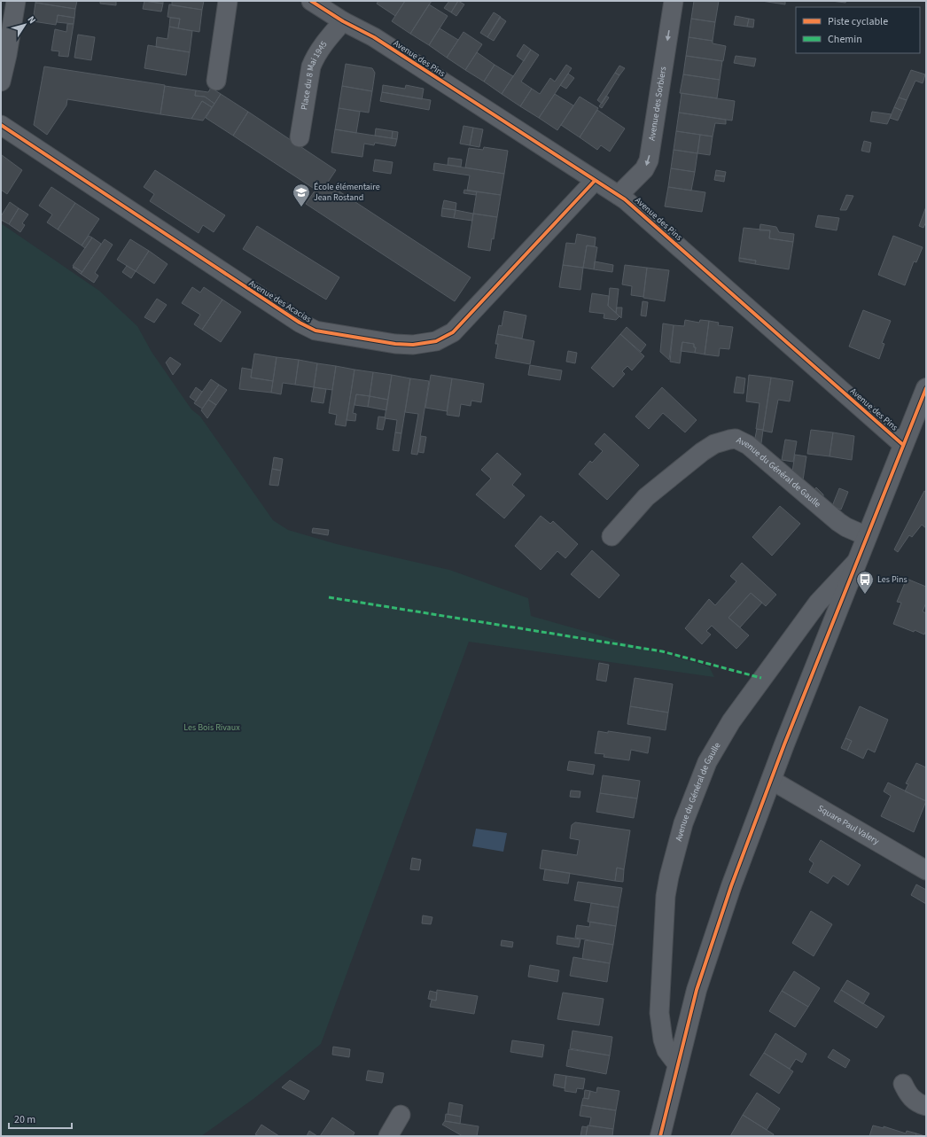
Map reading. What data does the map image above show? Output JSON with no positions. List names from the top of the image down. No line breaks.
{"streets":{"street":["Avenue des Pins","Place du 8 Mai 1945","Avenue des Sorbiers","Avenue des Acacias","Avenue du Général de Gaulle","Square Paul Valery"]},"crossings":[["Avenue des Pins","Place du 8 Mai 1945"],["Avenue des Pins","Avenue des Sorbiers"],["Avenue des Pins","Avenue des Acacias"]],"one_way":["Avenue des Sorbiers"],"parks":["Les Bois Rivaux"],"places":{"school or university":["École élémentaire Jean Rostand"],"bus stop":["Les Pins"]},"legend":["Piste cyclable","Chemin"],"scale_bar":"20 m","north":"top right"}
